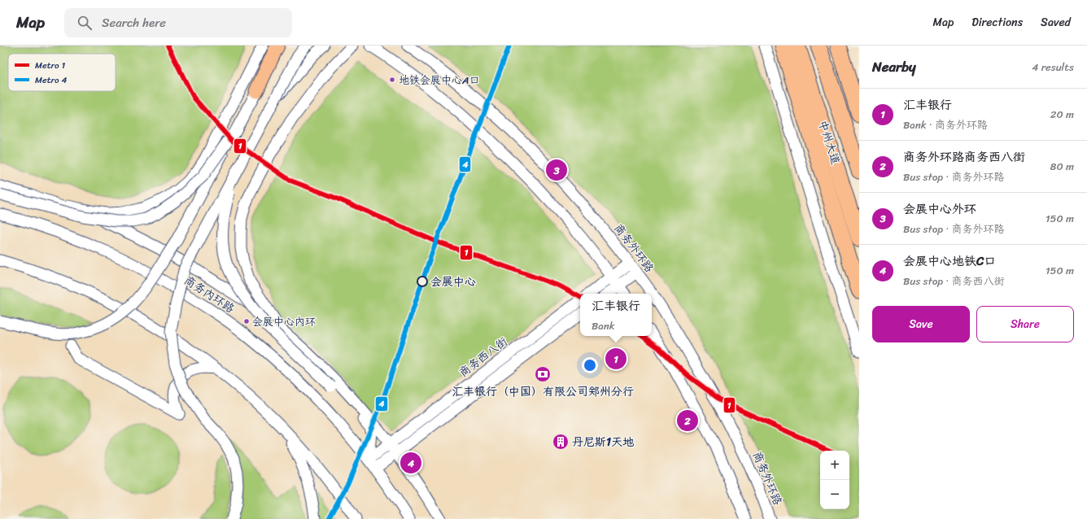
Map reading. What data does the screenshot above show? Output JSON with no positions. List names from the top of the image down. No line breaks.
{"streets":{"highway":["中州大道"],"street":["商务外环路","商务内环路","商务西八街"]},"crossings":[["商务内环路","商务西八街"]],"places":{"other":["地铁会展中心A口","会展中心","会展中心内环"],"bank":["汇丰银行（中国）有限公司郑州分行"],"building":["丹尼斯1天地"]},"lines":["metro line 1","metro line 4"],"legend":["Metro 1","Metro 4"],"page":{"header":"Map","search":"Search here","nav":["Map","Directions","Saved"],"heading":["Nearby","4 results"],"list":[{"mark":"1","name":"汇丰银行","note":"Bank · 商务外环路","value":"20 m"},{"mark":"2","name":"商务外环路商务西八街","note":"Bus stop · 商务外环路","value":"80 m"},{"mark":"3","name":"会展中心外环","note":"Bus stop · 商务外环路","value":"150 m"},{"mark":"4","name":"会展中心地铁C口","note":"Bus stop · 商务西八街","value":"150 m"}],"pins":["3","1","2","4"],"popup":["汇丰银行","Bank"],"buttons":["Save","Share"],"map_buttons":["+","−"]}}
